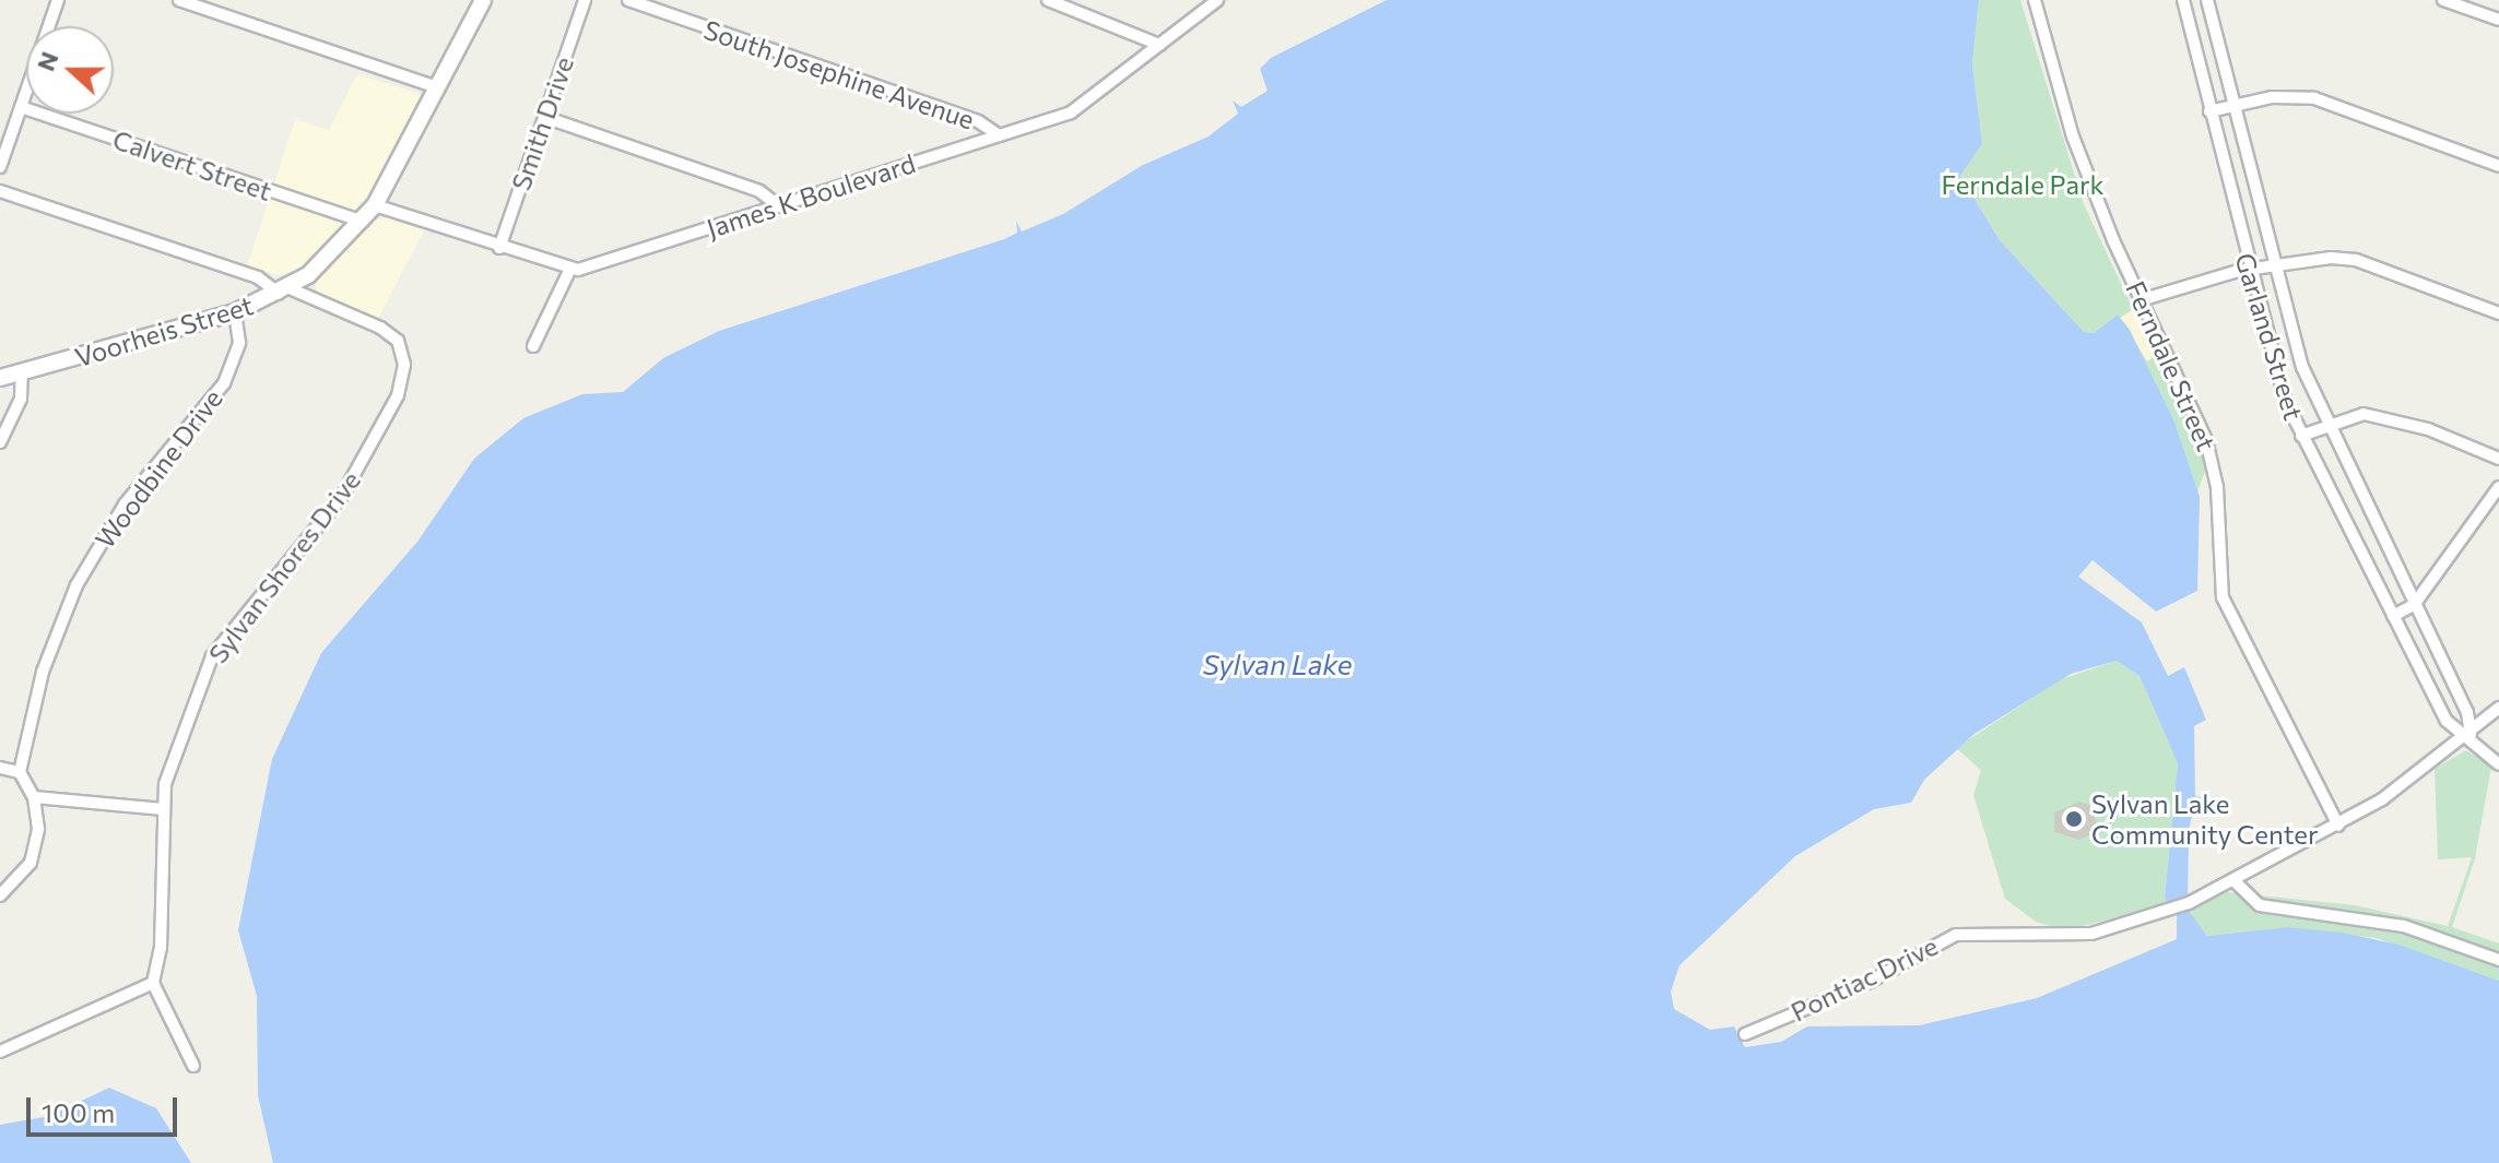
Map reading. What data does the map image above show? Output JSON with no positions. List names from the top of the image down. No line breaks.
{"streets":{"street":["South Josephine Avenue","Smith Drive","Calvert Street","James K Boulevard","Voorheis Street","Garland Street","Ferndale Street","Woodbine Drive","Sylvan Shores Drive","Pontiac Drive"]},"crossings":[["South Josephine Avenue","James K Boulevard"],["Calvert Street","Voorheis Street"],["Voorheis Street","Woodbine Drive"],["Voorheis Street","Sylvan Shores Drive"],["Garland Street","Pontiac Drive"],["Ferndale Street","Pontiac Drive"]],"water":["Sylvan Lake"],"parks":["Ferndale Park"],"places":["Sylvan Lake Community Center"],"scale_bar":"100 m","north":"left"}
